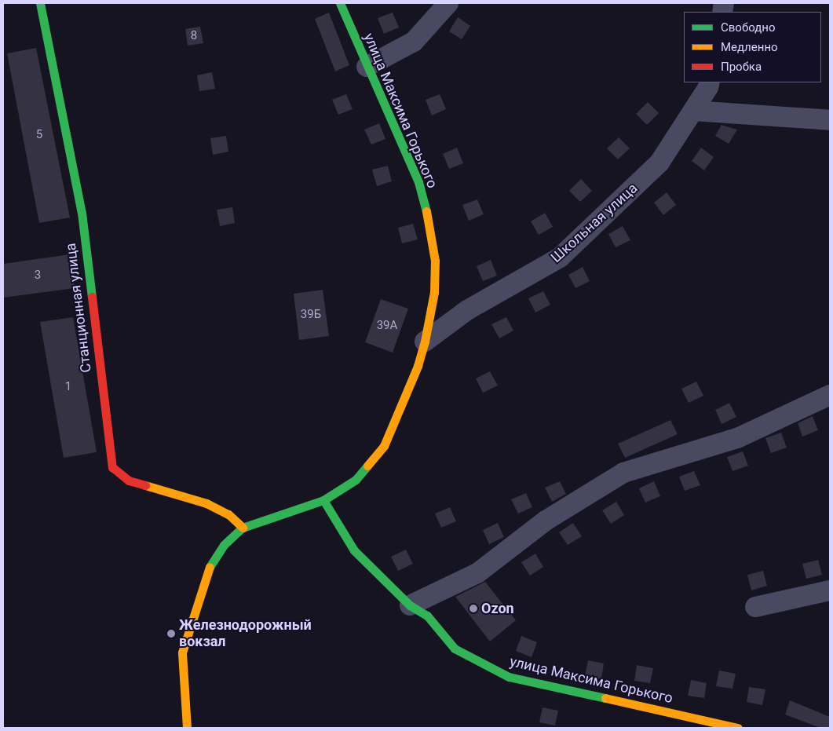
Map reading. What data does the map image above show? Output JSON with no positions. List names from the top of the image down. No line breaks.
{"streets":{"street":["улица Максима Горького","Школьная улица","Станционная улица"]},"crossings":[["улица Максима Горького","Школьная улица"],["улица Максима Горького","Станционная улица"]],"places":["Ozon","Железнодорожный вокзал"],"house_numbers":["8","5","3","39Б","39А","1"],"legend":["Свободно","Медленно","Пробка"]}
